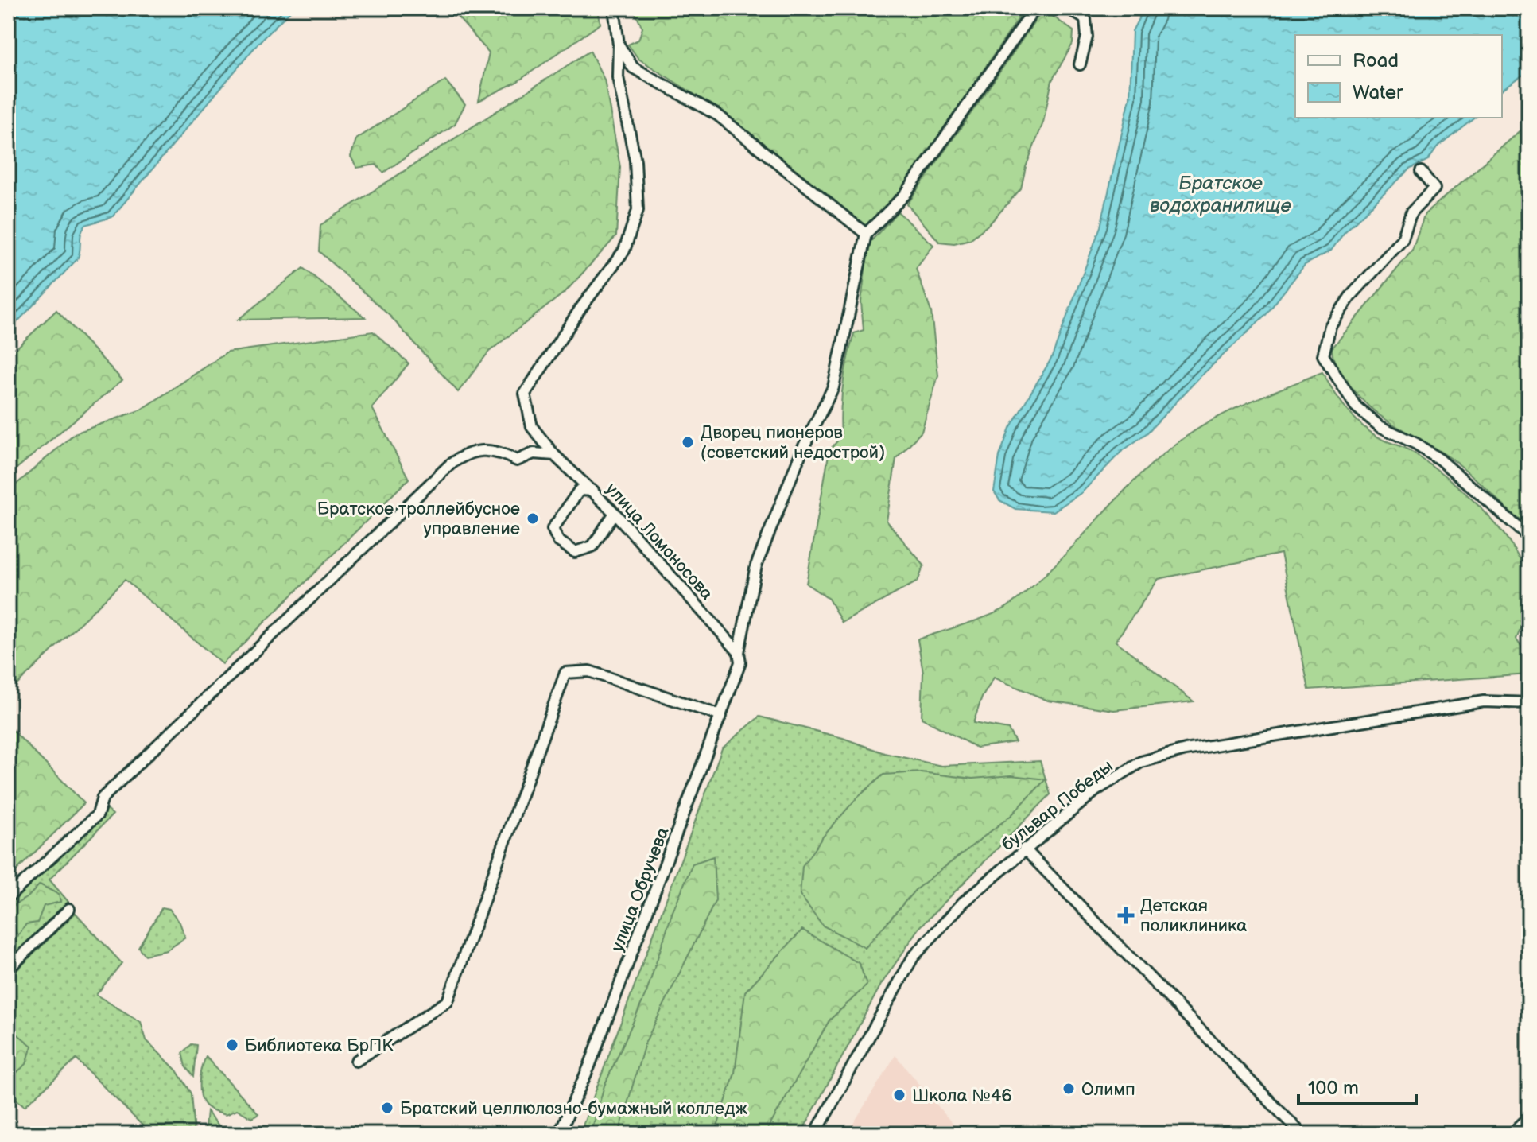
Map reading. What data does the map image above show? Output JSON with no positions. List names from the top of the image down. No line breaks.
{"streets":{"street":["улица Ломоносова","бульвар Победы","улица Обручева"]},"crossings":[["улица Ломоносова","улица Обручева"]],"water":["Братское водохранилище"],"places":{"other":["Дворец пионеров (советский недострой)","Братское троллейбусное управление","Библиотека БрПК","Олимп","Школа №46","Братский целлюлозно-бумажный колледж"],"health":["Детская поликлиника"]},"legend":["Road","Water"],"scale_bar":"100 m"}
